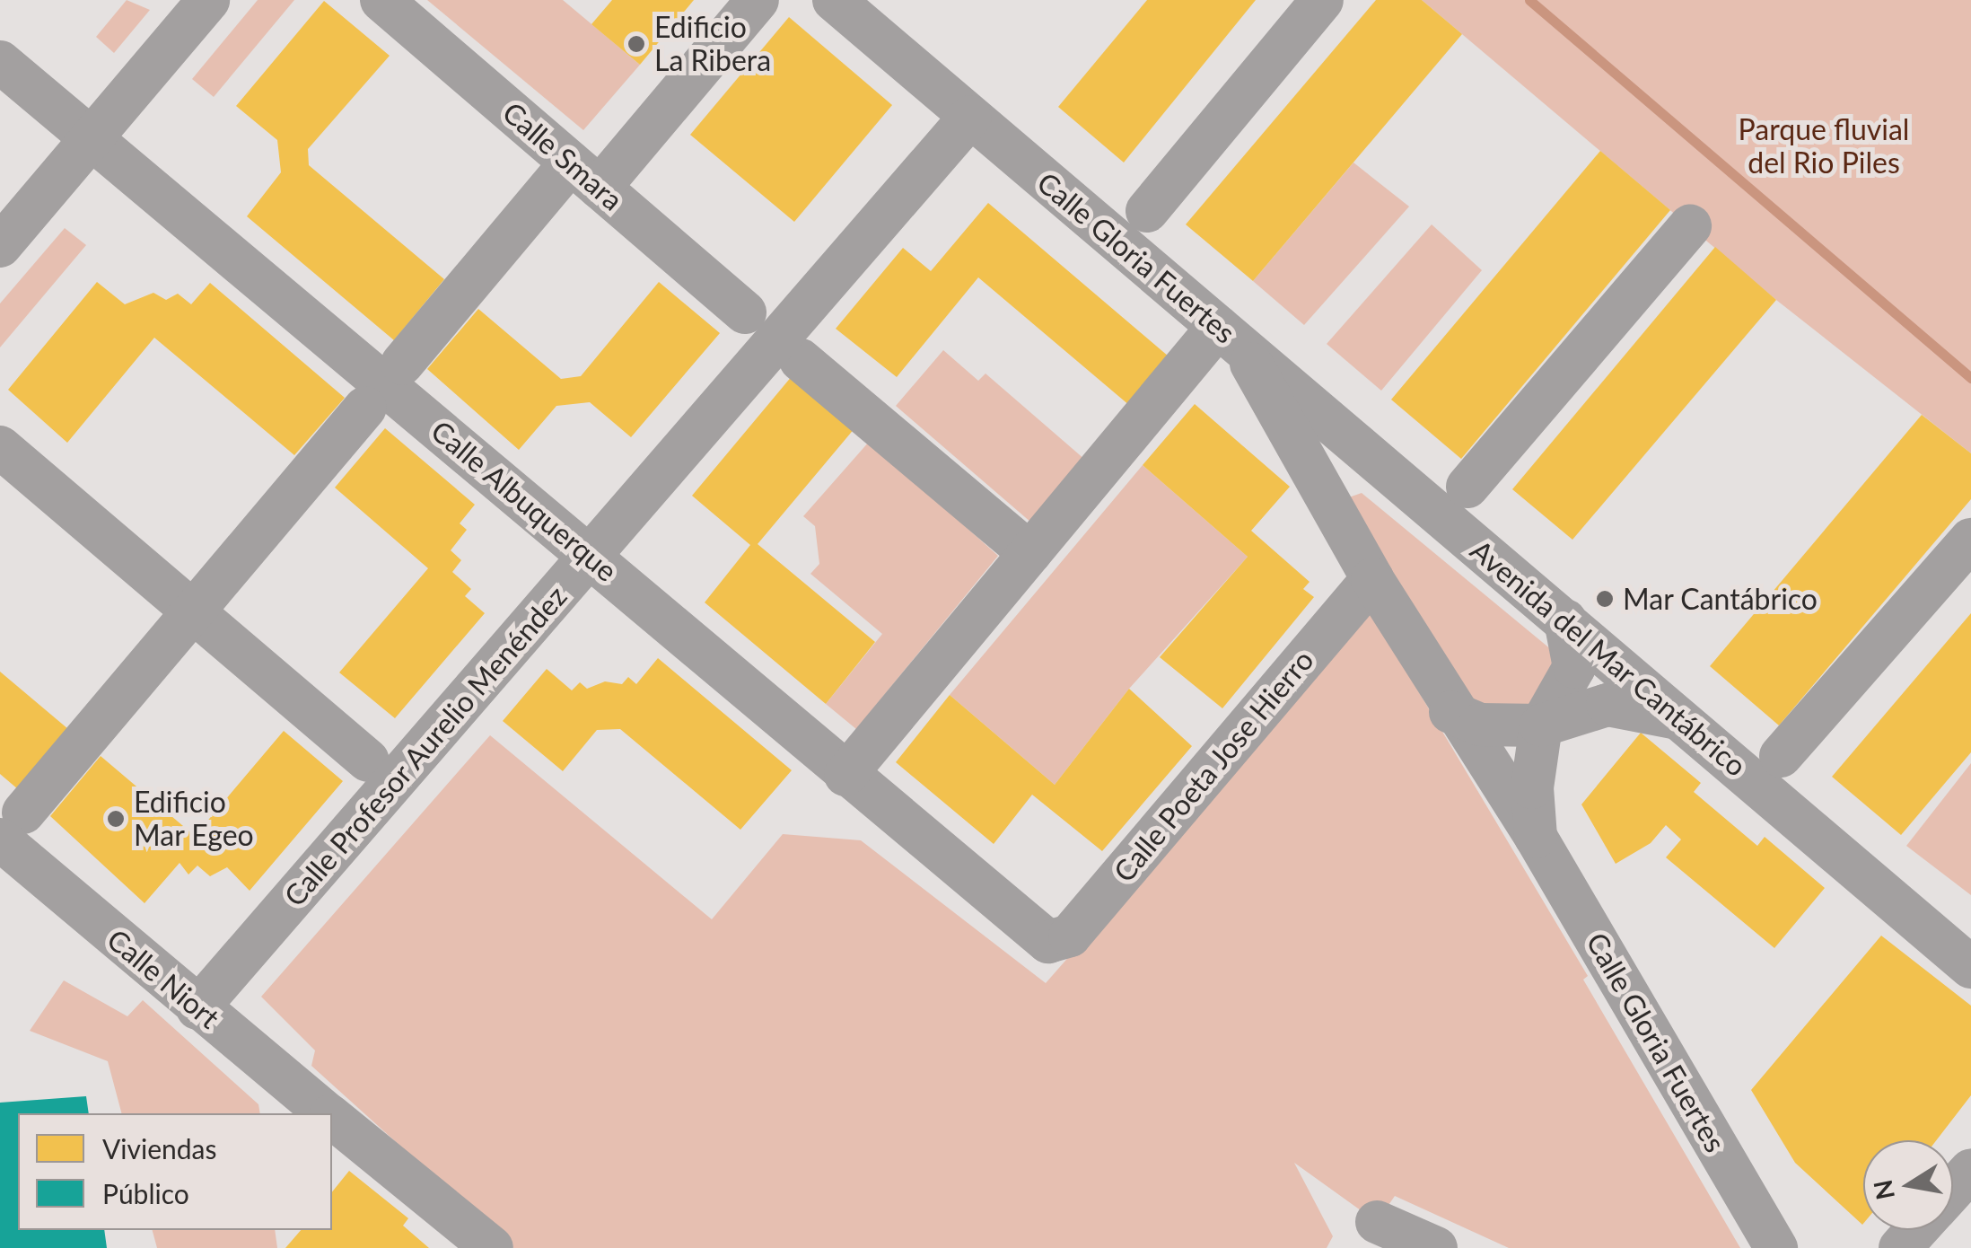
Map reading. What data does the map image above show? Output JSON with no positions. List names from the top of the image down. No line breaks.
{"streets":{"street":["Calle Smara","Calle Gloria Fuertes","Calle Albuquerque","Avenida del Mar Cantábrico","Calle Profesor Aurelio Menéndez","Calle Poeta Jose Hierro","Calle Niort"]},"crossings":[["Calle Gloria Fuertes","Avenida del Mar Cantábrico"],["Calle Gloria Fuertes","Calle Profesor Aurelio Menéndez"],["Calle Gloria Fuertes","Calle Poeta Jose Hierro"],["Calle Albuquerque","Calle Profesor Aurelio Menéndez"],["Calle Albuquerque","Calle Poeta Jose Hierro"],["Calle Profesor Aurelio Menéndez","Calle Niort"]],"parks":["Parque fluvial del Rio Piles"],"places":["Edificio La Ribera","Mar Cantábrico","Edificio Mar Egeo"],"legend":["Viviendas","Público"],"north":"left"}
